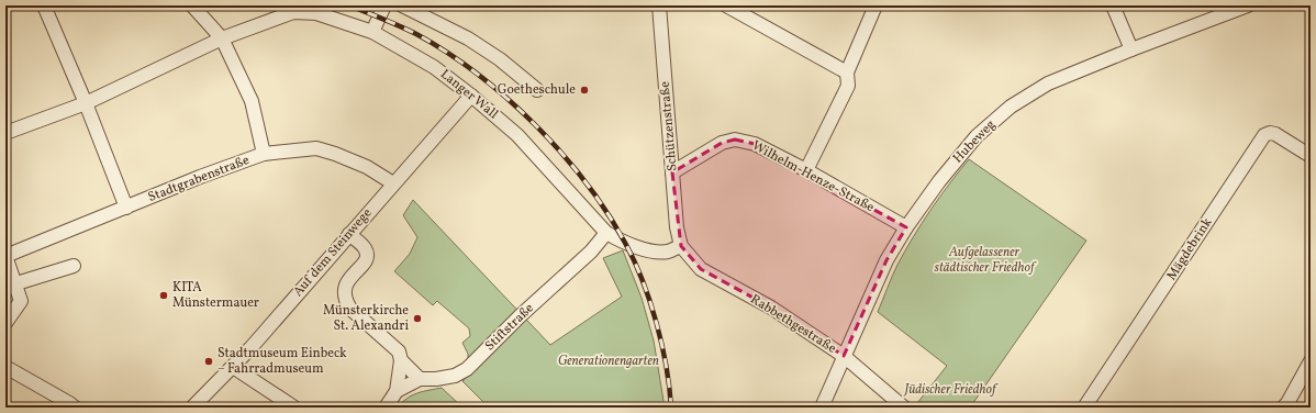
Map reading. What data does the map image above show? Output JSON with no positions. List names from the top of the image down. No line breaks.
{"streets":{"street":["Langer Wall","Schützenstraße","Hubeweg","Wilhelm-Henze-Straße","Stadtgrabenstraße","Mägdebrink","Auf dem Steinwege","Rabbethgestraße","Stiftstraße"]},"crossings":[["Langer Wall","Schützenstraße"],["Langer Wall","Auf dem Steinwege"],["Langer Wall","Rabbethgestraße"],["Langer Wall","Stiftstraße"],["Schützenstraße","Wilhelm-Henze-Straße"],["Schützenstraße","Rabbethgestraße"],["Hubeweg","Wilhelm-Henze-Straße"],["Hubeweg","Rabbethgestraße"],["Stadtgrabenstraße","Auf dem Steinwege"]],"parks":["Aufgelassener städtischer Friedhof","Generationengarten","Jüdischer Friedhof"],"places":["Goetheschule","KITA Münstermauer","Münsterkirche St. Alexandri","Stadtmuseum Einbeck – Fahrradmuseum"]}
